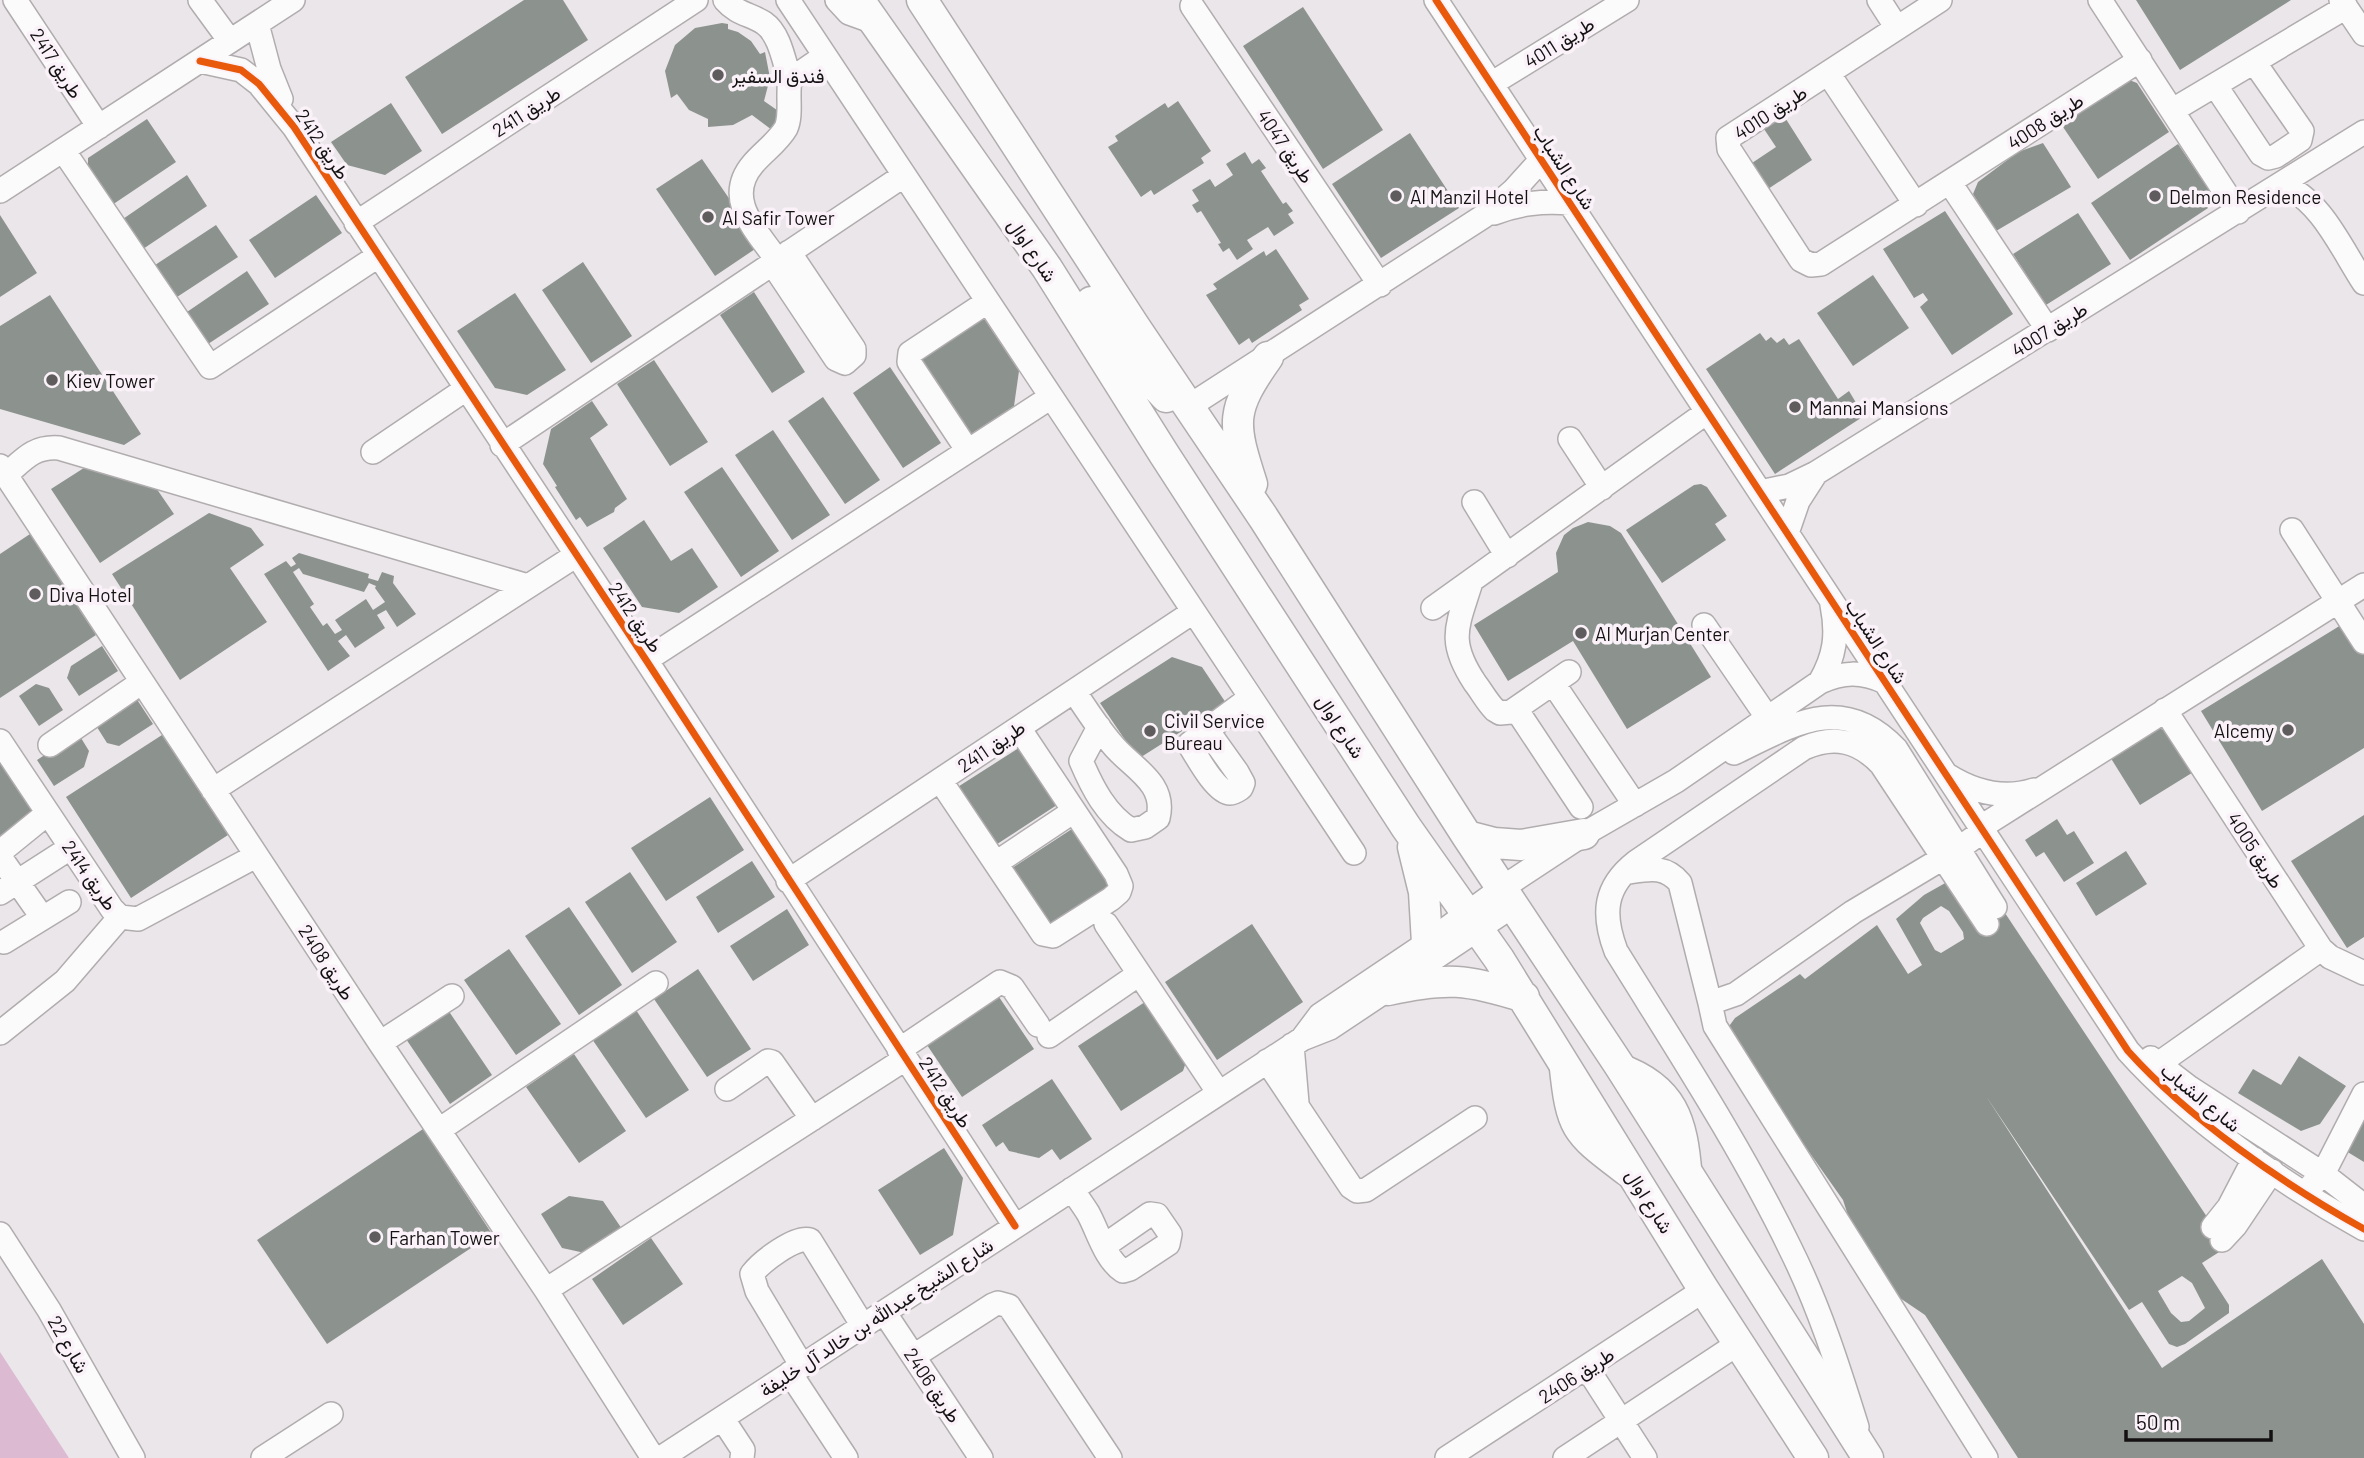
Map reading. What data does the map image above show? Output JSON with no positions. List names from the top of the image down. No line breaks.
{"streets":{"main road":["شارع اوال"],"street":["طريق 4011","طريق 2417","طريق 2411","طريق 4010","طريق 4008","طريق 2412","طريق 4047","شارع الشباب","طريق 4007","طريق 4005","طريق 2414","طريق 2408","شارع الشيخ عبدالله بن خالد آل خليفة","شارع 22","طريق 2406"]},"crossings":[["طريق 4011","شارع الشباب"],["طريق 2411","طريق 2412"],["طريق 4010","طريق 4008"],["طريق 2412","طريق 2408"],["طريق 2412","شارع الشيخ عبدالله بن خالد آل خليفة"],["شارع الشباب","طريق 4007"],["شارع الشباب","شارع الشيخ عبدالله بن خالد آل خليفة"],["شارع اوال","شارع الشيخ عبدالله بن خالد آل خليفة"],["شارع اوال","طريق 2406"],["طريق 2414","طريق 2408"],["طريق 2408","شارع الشيخ عبدالله بن خالد آل خليفة"],["شارع الشيخ عبدالله بن خالد آل خليفة","طريق 2406"]],"places":["فندق السفير","Al Manzil Hotel","Delmon Residence","Al Safir Tower","Kiev Tower","Mannai Mansions","Diva Hotel","Al Murjan Center","Alcemy","Civil Service Bureau","Farhan Tower"],"scale_bar":"50 m"}
